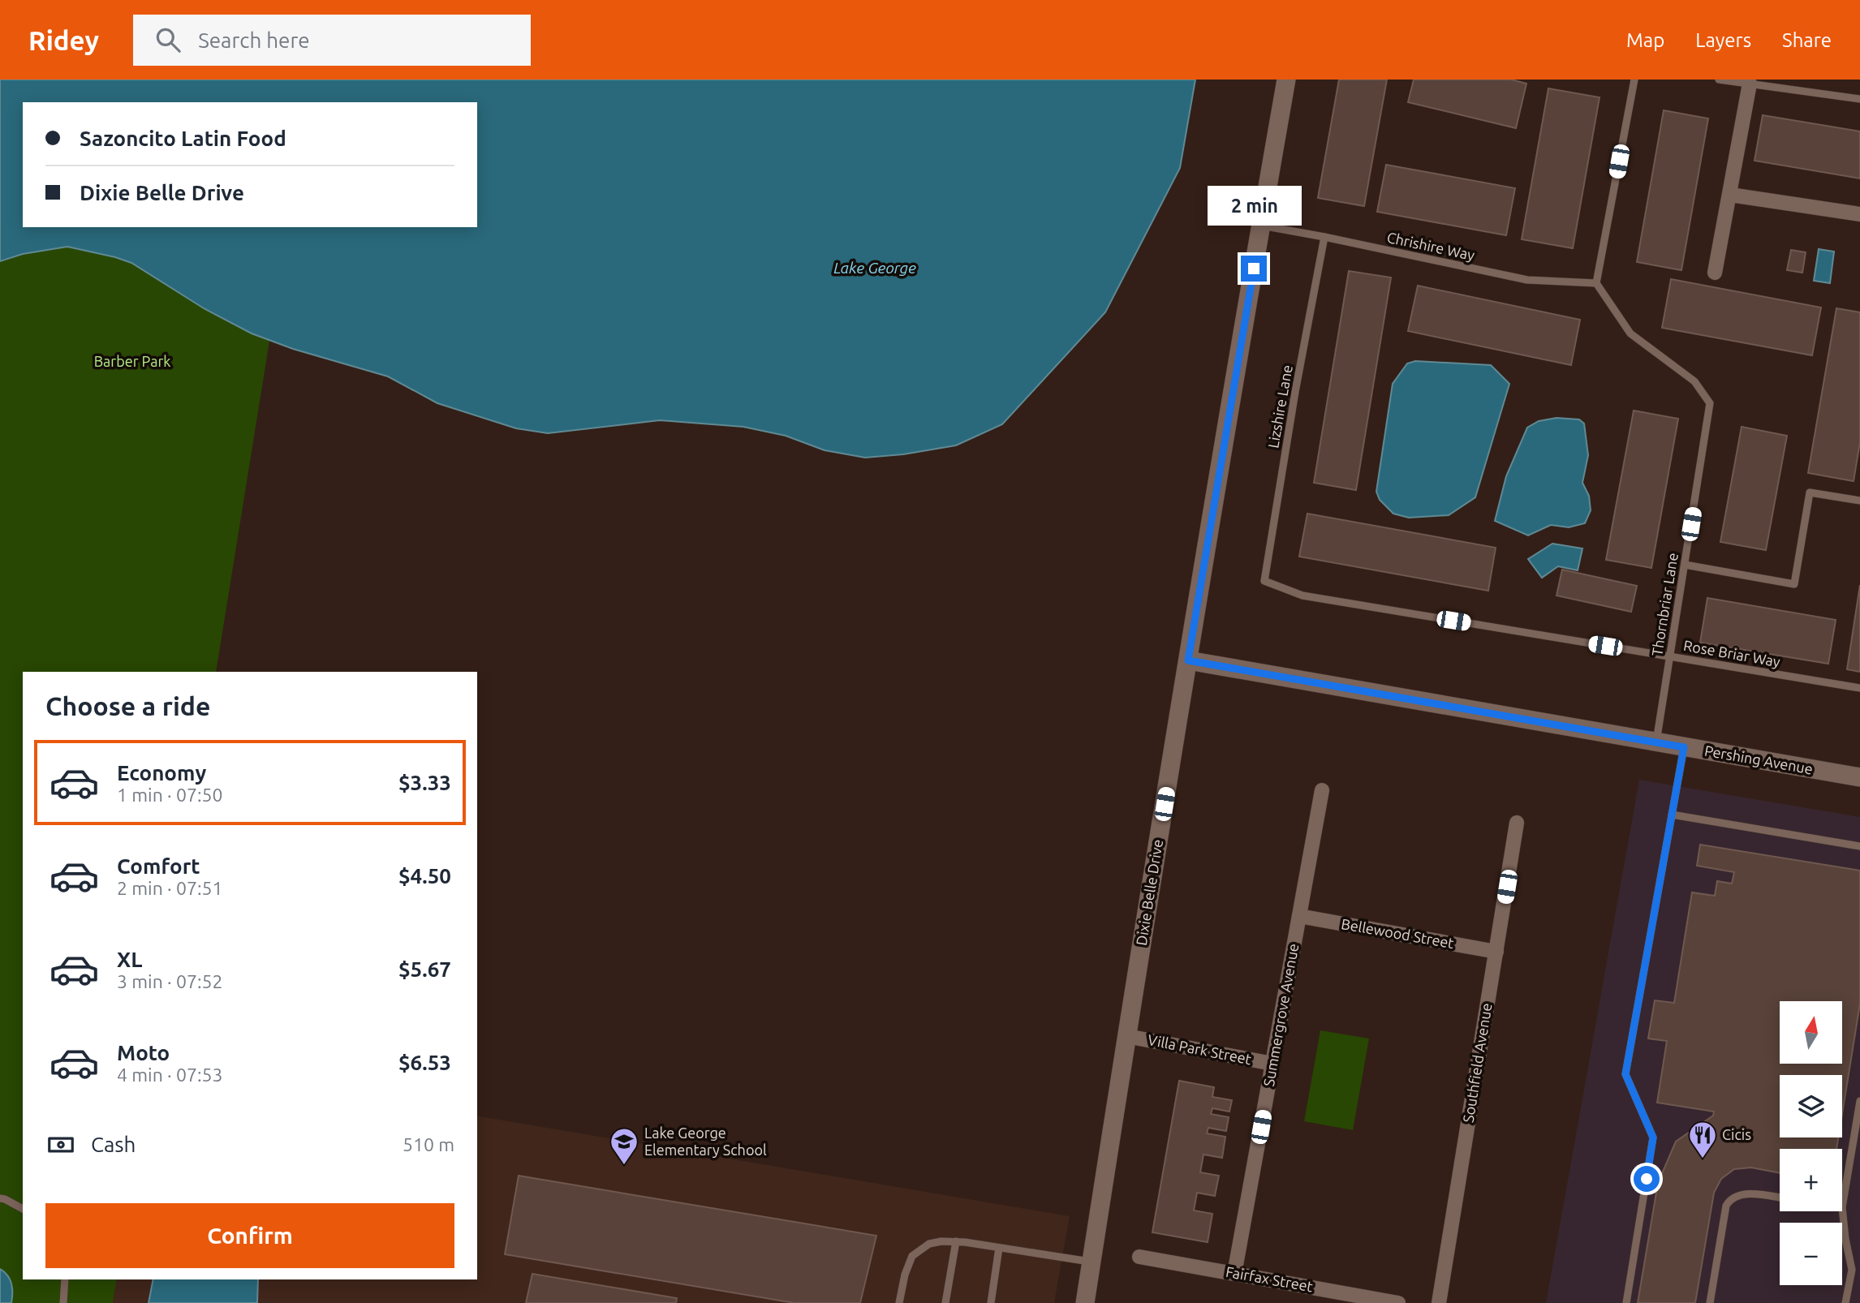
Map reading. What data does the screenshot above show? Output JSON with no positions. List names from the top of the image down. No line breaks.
{"streets":{"street":["Pershing Avenue","Dixie Belle Drive","Bellewood Street","Summergrove Avenue","Villa Park Street","Southfield Avenue","Fairfax Street"],"lane":["Chrishire Way","Lizshire Lane","Thornbriar Lane","Rose Briar Way"]},"crossings":[["Chrishire Way","Lizshire Lane"],["Chrishire Way","Thornbriar Lane"],["Chrishire Way","Dixie Belle Drive"],["Lizshire Lane","Rose Briar Way"],["Thornbriar Lane","Rose Briar Way"],["Thornbriar Lane","Pershing Avenue"],["Pershing Avenue","Dixie Belle Drive"],["Dixie Belle Drive","Villa Park Street"],["Bellewood Street","Summergrove Avenue"],["Bellewood Street","Southfield Avenue"],["Summergrove Avenue","Villa Park Street"],["Summergrove Avenue","Fairfax Street"]],"water":["Lake George"],"parks":["Barber Park"],"places":{"restaurant":["Cicis"],"school or university":["Lake George Elementary School"]},"north":"top","page":{"header":"Ridey","search":"Search here","nav":["Map","Layers","Share"],"banner":["Sazoncito Latin Food","Dixie Belle Drive"],"bubble":"2 min","heading":"Choose a ride","list":[{"name":"Economy","note":"1 min · 07:50","value":"$3.33"},{"name":"Comfort","note":"2 min · 07:51","value":"$4.50"},{"name":"XL","note":"3 min · 07:52","value":"$5.67"},{"name":"Moto","note":"4 min · 07:53","value":"$6.53"}],"map_buttons":["+","−"],"pay":["Cash","510 m"],"buttons":"Confirm"}}
